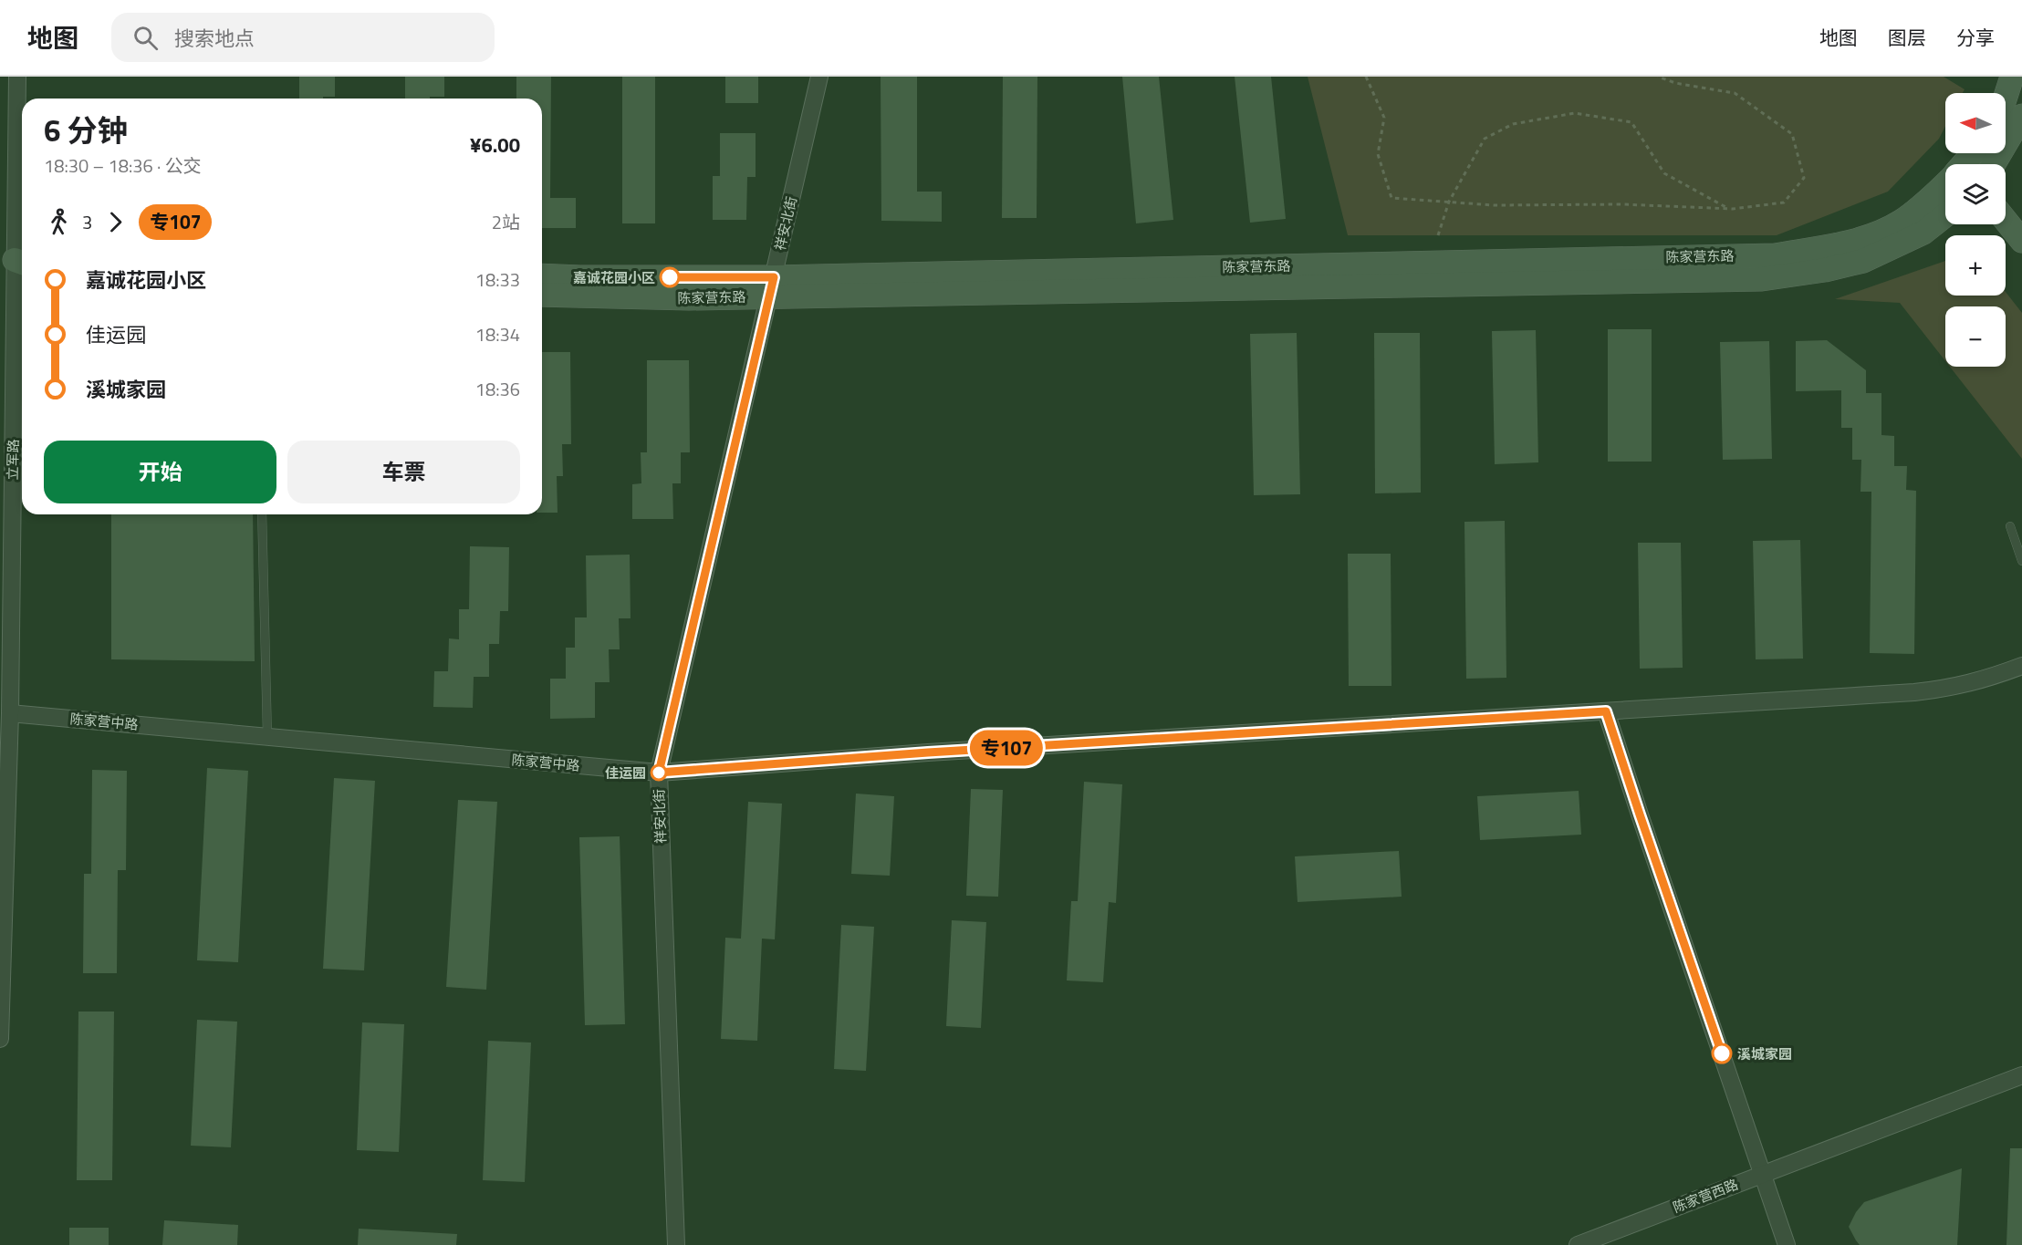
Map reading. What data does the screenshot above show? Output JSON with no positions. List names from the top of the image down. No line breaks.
{"streets":{"street":["祥安北街","陈家营东路","立军路","陈家营中路","陈家营西路"]},"crossings":[["祥安北街","陈家营东路"],["祥安北街","陈家营中路"],["立军路","陈家营中路"]],"places":["嘉诚花园小区","佳运园","溪城家园"],"lines":["bus line 专107"],"north":"left","page":{"header":"地图","search":"搜索地点","nav":["地图","图层","分享"],"on_map":"专107","map_buttons":["+","−"],"heading":["6 分钟","18:30 – 18:36 · 公交","¥6.00"],"legs":["3","专107","2站"],"list":[{"name":"嘉诚花园小区","value":"18:33"},{"name":"佳运园","value":"18:34"},{"name":"溪城家园","value":"18:36"}],"buttons":["开始","车票"]}}
